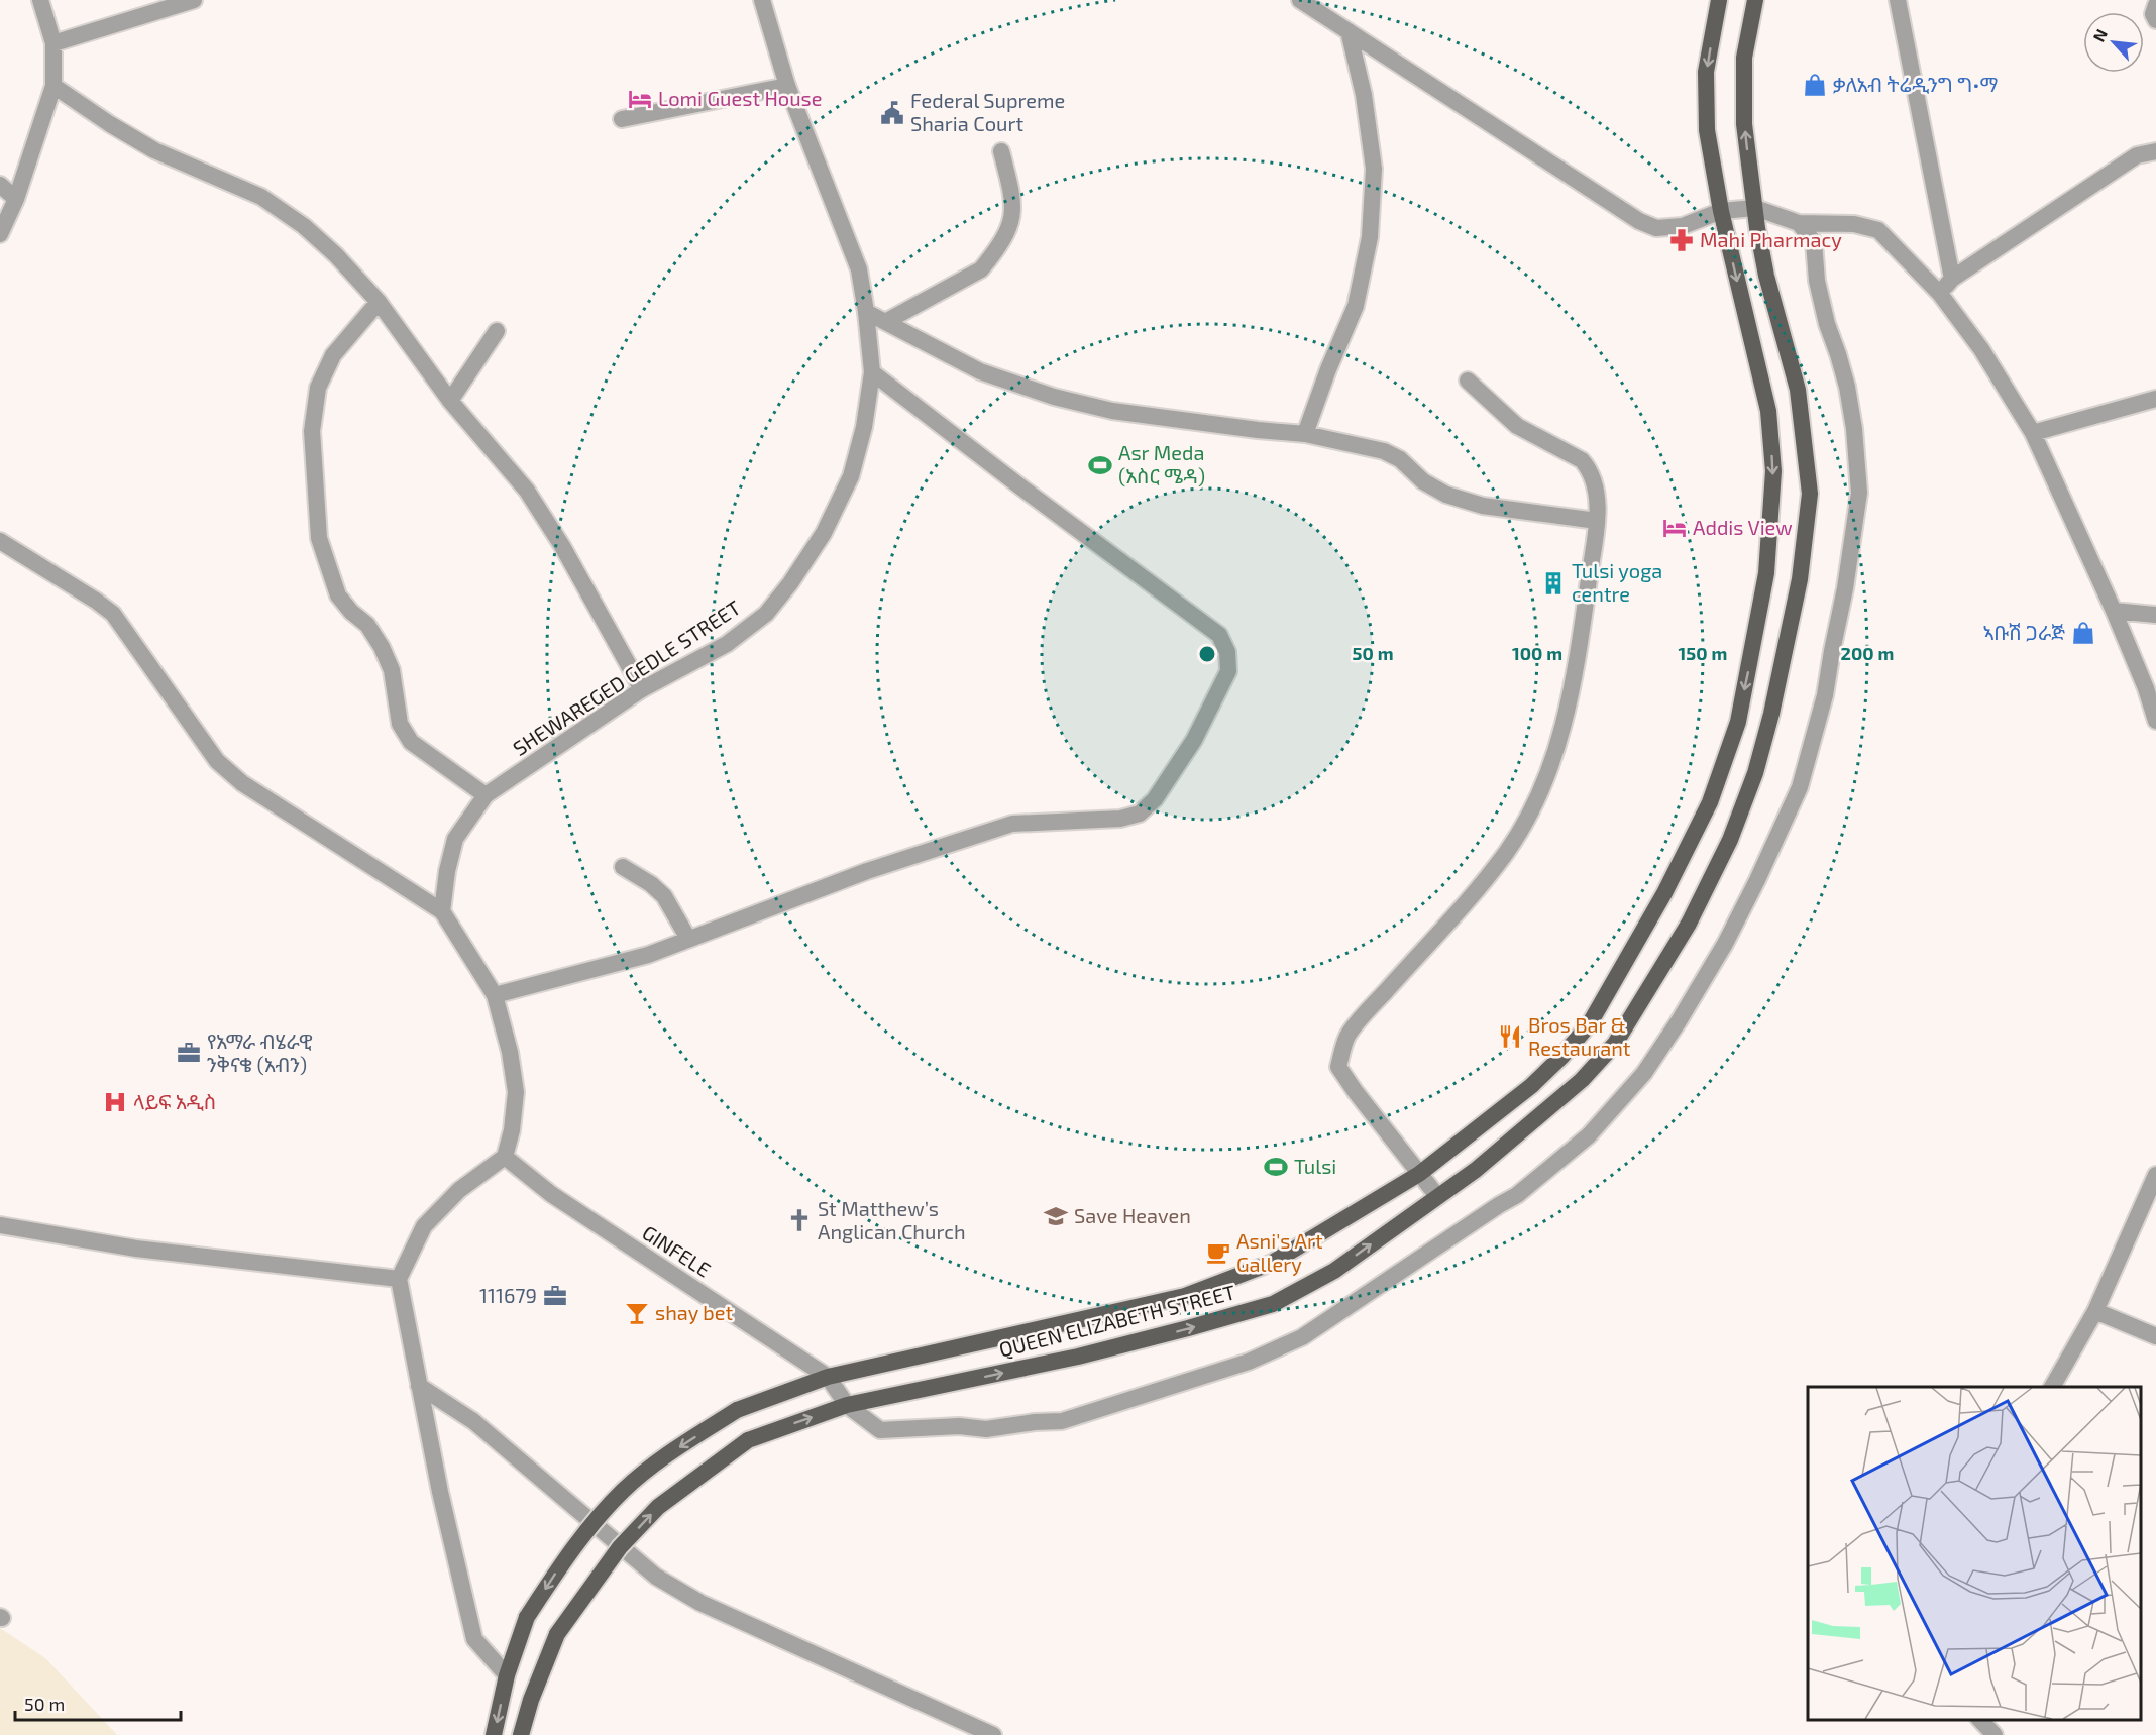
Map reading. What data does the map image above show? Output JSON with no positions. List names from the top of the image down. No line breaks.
{"streets":{"main road":["QUEEN ELIZABETH STREET"],"street":["SHEWAREGED GEDLE STREET","GINFELE"]},"crossings":[["GINFELE","QUEEN ELIZABETH STREET"]],"places":{"shop":["ቃለአብ ትሬዲንግ ግ•ማ","ኣቡሽ ጋራጅ"],"hotel":["Lomi Guest House","Addis View"],"public building":["Federal Supreme Sharia Court"],"pharmacy":["Mahi Pharmacy"],"sports":["Asr Meda (አስር ሜዳ)","Tulsi"],"building":["Tulsi yoga centre"],"restaurant":["Bros Bar & Restaurant"],"office":["የአማራ ብሄራዊ ንቅናቄ (አብን)","111679"],"hospital":["ላይፍ አዲስ"],"school or university":["Save Heaven"],"church":["St Matthew’s Anglican Church"],"cafe":["Asni's Art Gallery"],"bar":["shay bet"]},"scale_bar":"50 m","north":"top left","rings":["50 m","100 m","150 m","200 m"]}
